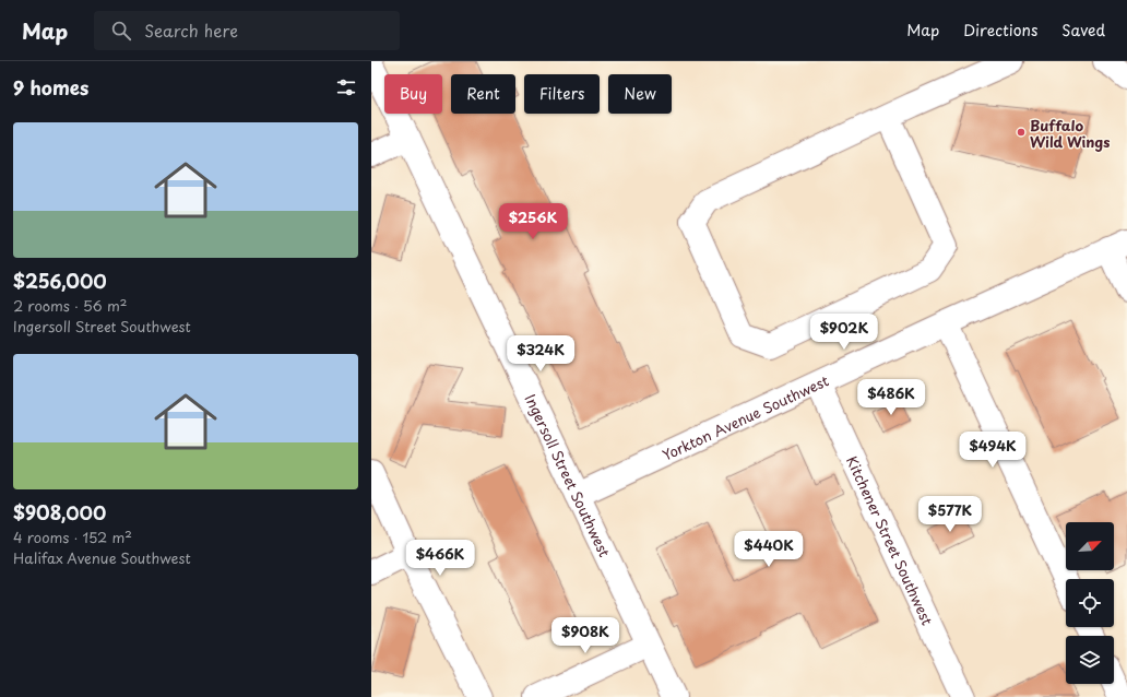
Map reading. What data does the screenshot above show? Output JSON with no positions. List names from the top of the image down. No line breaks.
{"streets":{"street":["Yorkton Avenue Southwest","Ingersoll Street Southwest","Kitchener Street Southwest"]},"crossings":[["Yorkton Avenue Southwest","Ingersoll Street Southwest"],["Yorkton Avenue Southwest","Kitchener Street Southwest"]],"places":["Buffalo Wild Wings"],"north":"top right","page":{"header":"Map","search":"Search here","nav":["Map","Directions","Saved"],"heading":"9 homes","chip":["Buy","Rent","Filters","New"],"list":[{"name":"$256,000","note":"2 rooms · 56 m² · Ingersoll Street Southwest"},{"name":"$908,000","note":"4 rooms · 152 m² · Halifax Avenue Southwest"}],"price":["$256K","$902K","$324K","$486K","$494K","$577K","$440K","$466K","$908K"]}}
